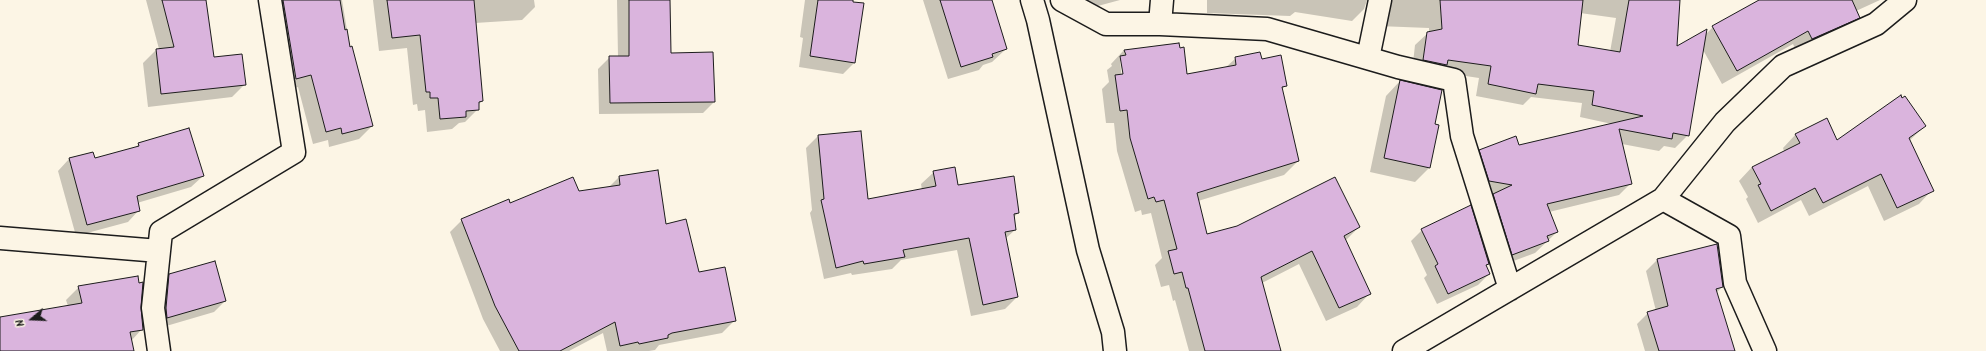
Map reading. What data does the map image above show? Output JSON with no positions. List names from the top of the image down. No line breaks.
{"north":"left"}
